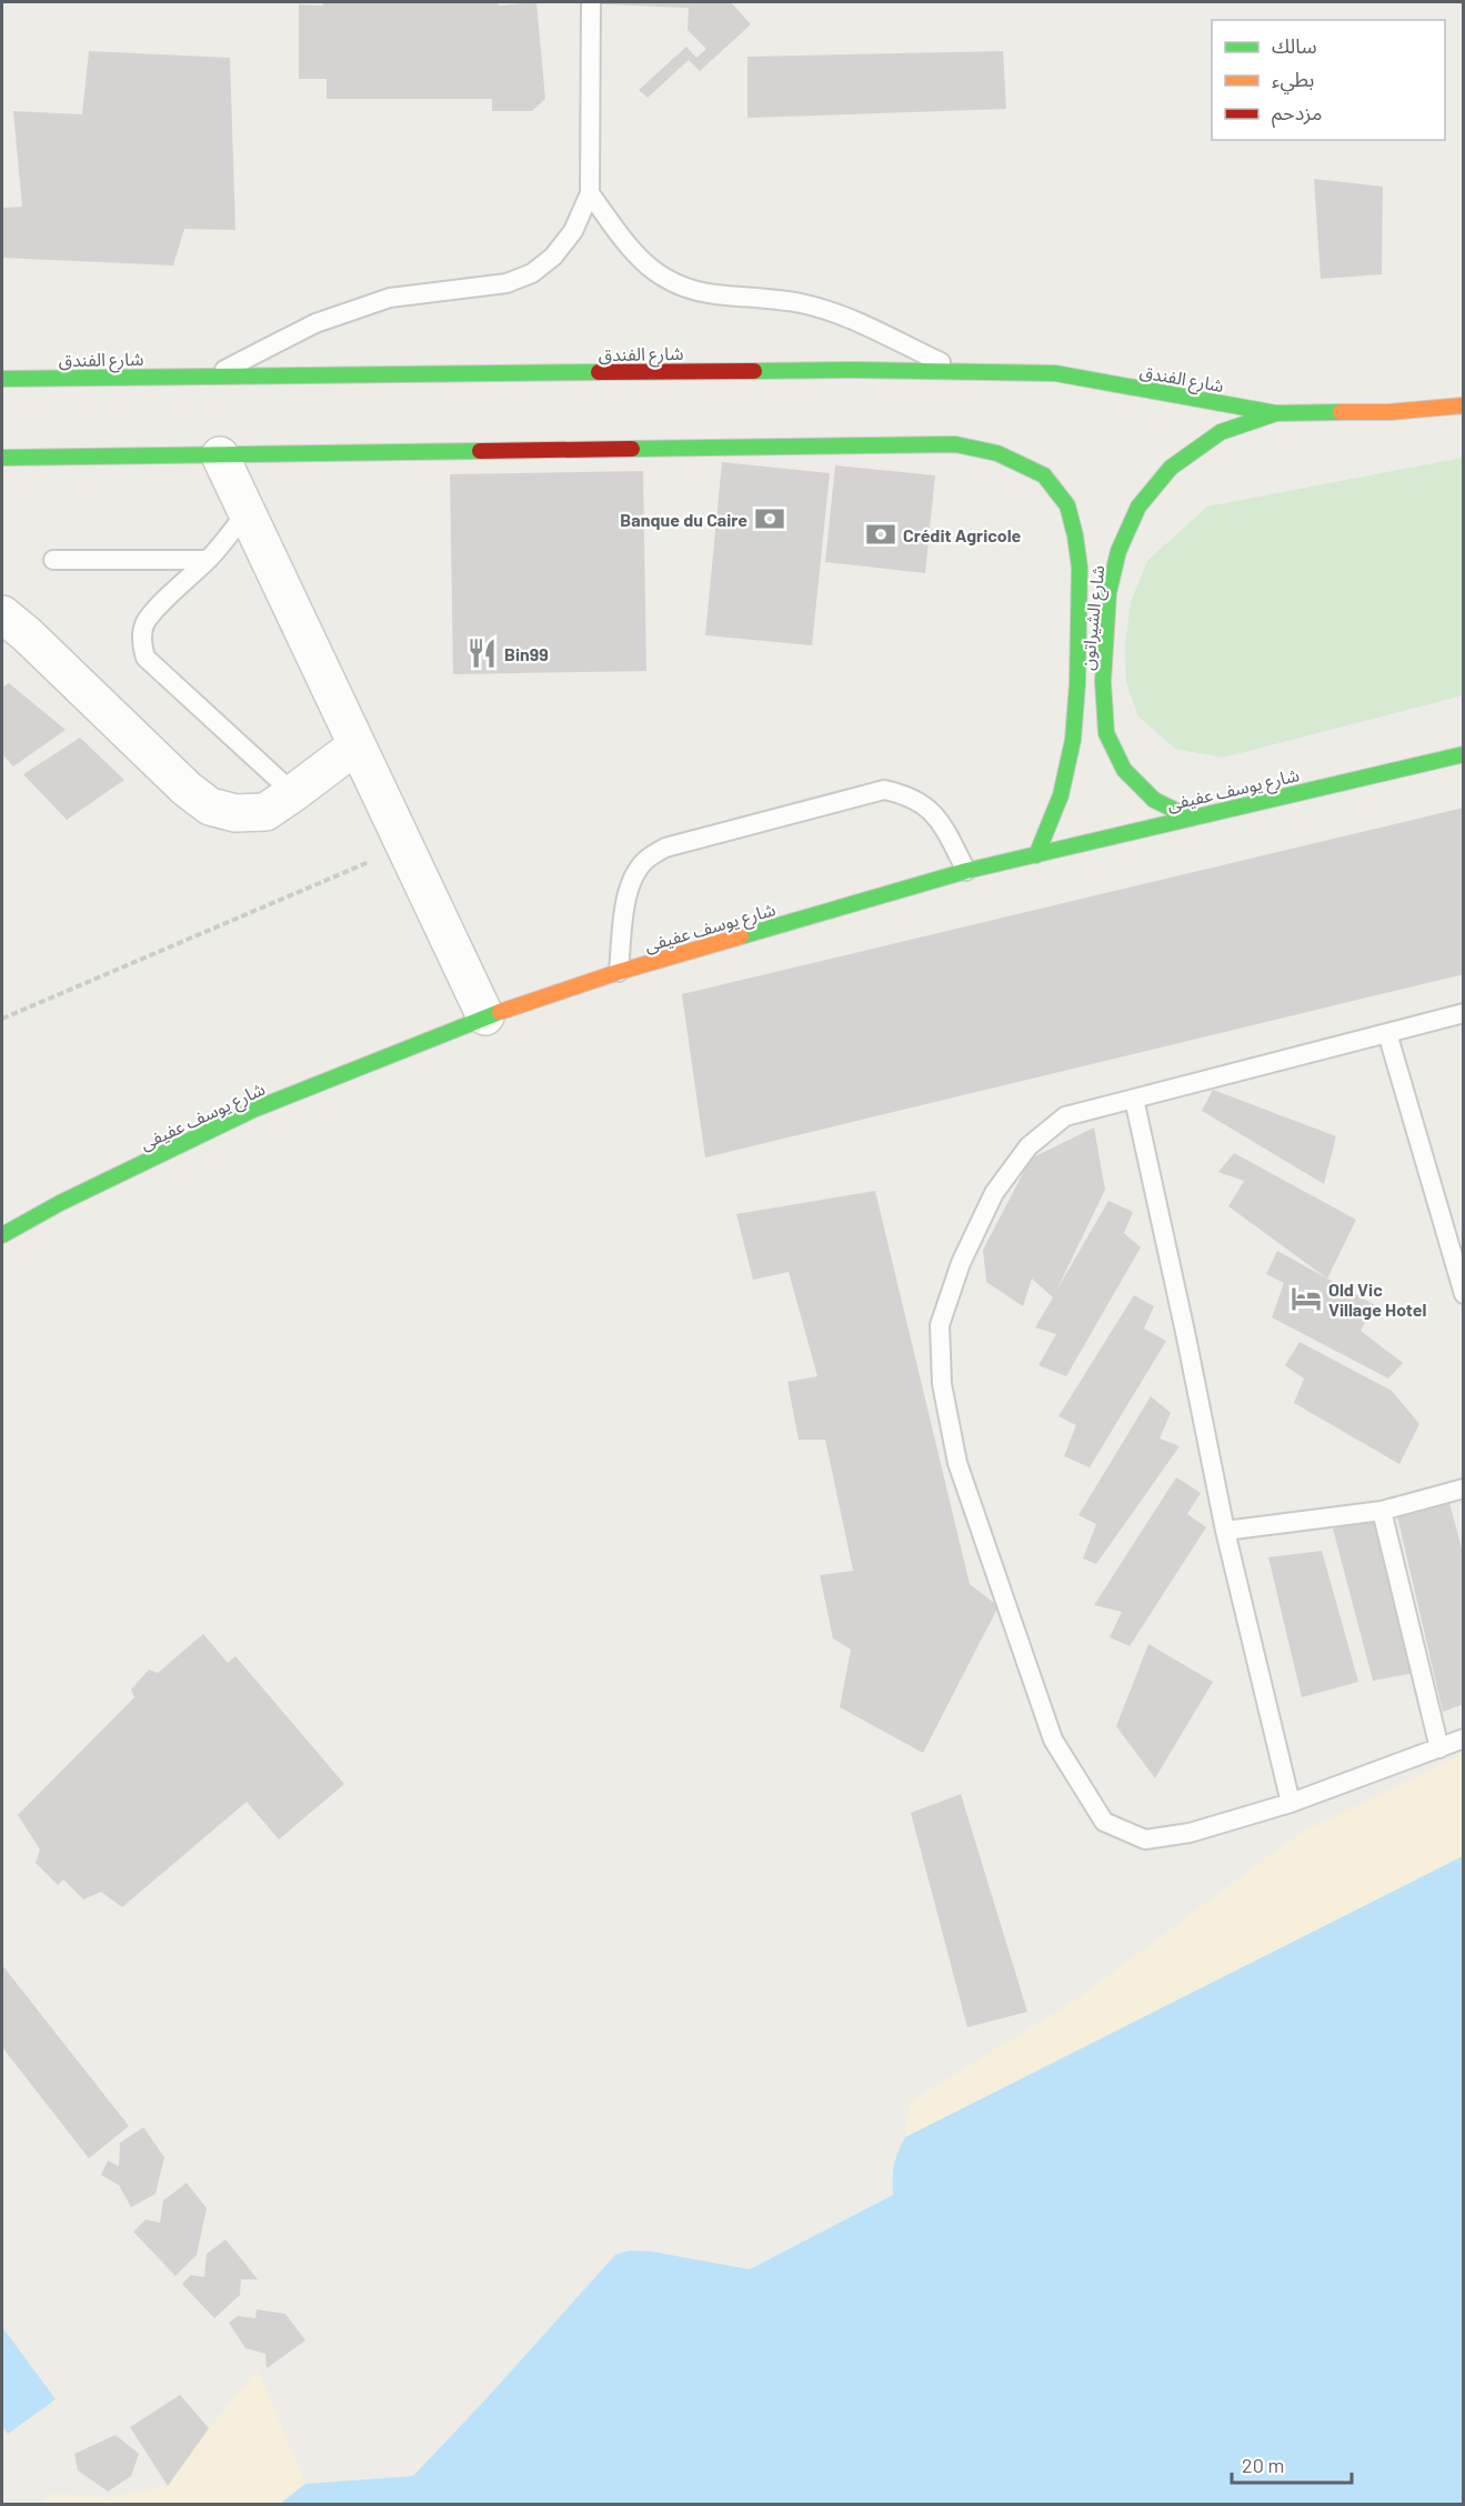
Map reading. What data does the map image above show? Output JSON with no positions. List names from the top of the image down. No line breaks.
{"streets":{"street":["شارع الفندق","شارع الشيراتون","شارع يوسف عفيفى"]},"crossings":[["شارع الفندق","شارع الشيراتون"],["شارع الشيراتون","شارع يوسف عفيفى"]],"places":{"bank":["Banque du Caire","Crédit Agricole"],"restaurant":["Bin99"],"hotel":["Old Vic Village Hotel"]},"legend":["سالك","بطيء","مزدحم"],"scale_bar":"20 m"}
